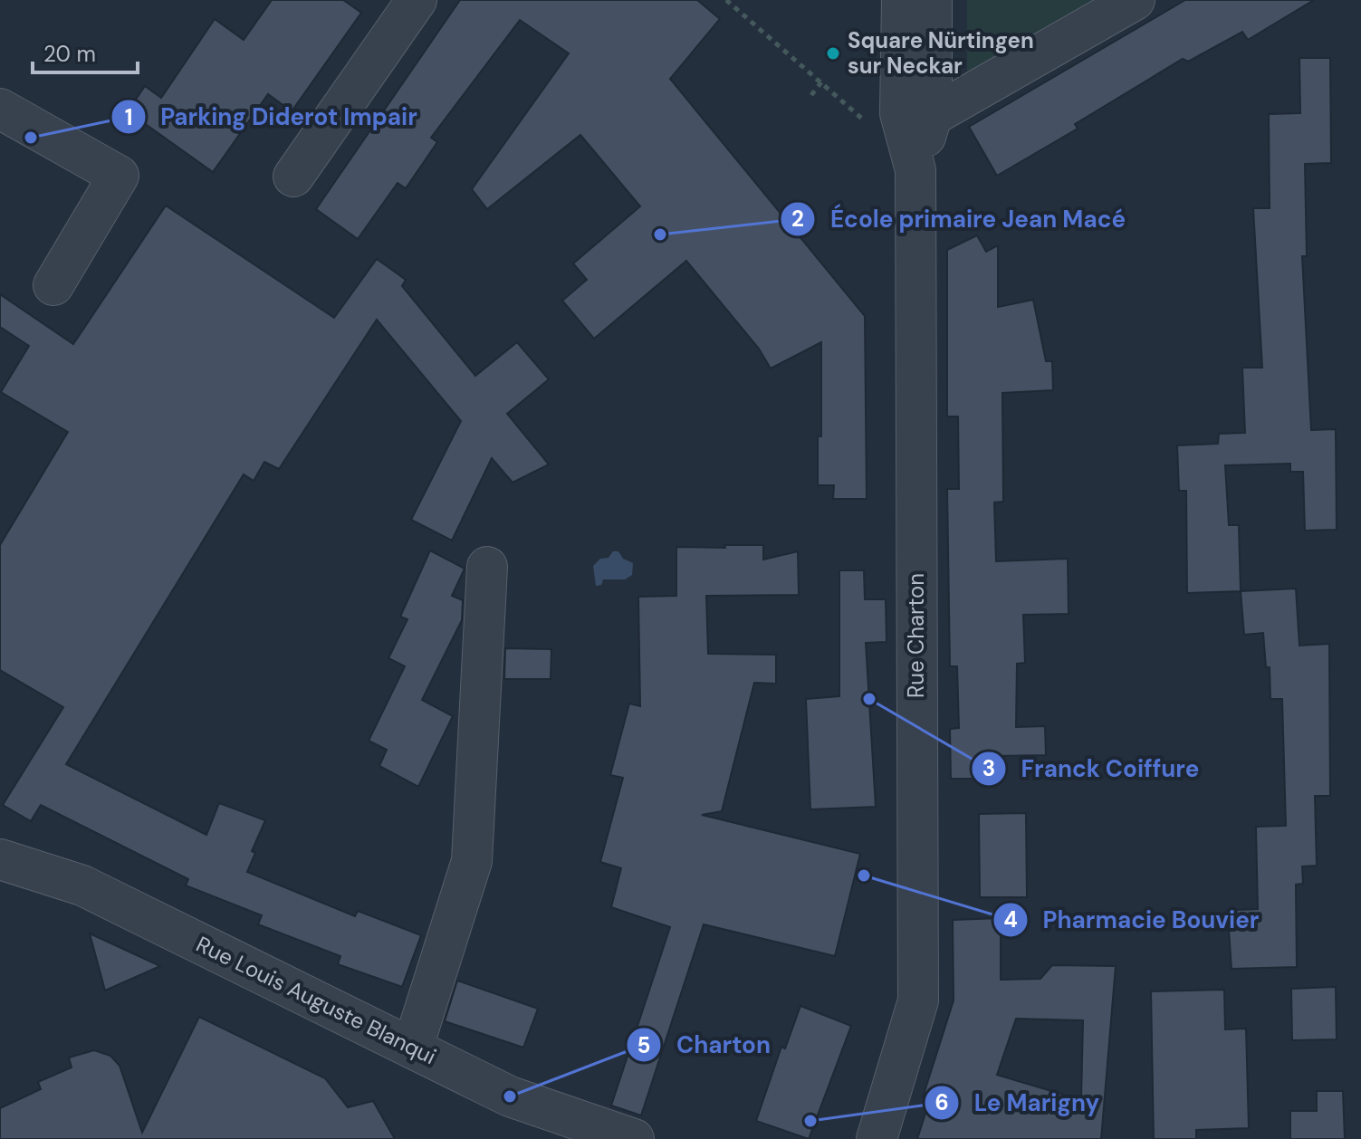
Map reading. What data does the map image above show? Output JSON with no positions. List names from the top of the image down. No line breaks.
{"streets":{"street":["Rue Charton","Rue Louis Auguste Blanqui"]},"places":["Square Nürtingen sur Neckar","Parking Diderot Impair","École primaire Jean Macé","Franck Coiffure","Pharmacie Bouvier","Charton","Le Marigny"],"scale_bar":"20 m"}
